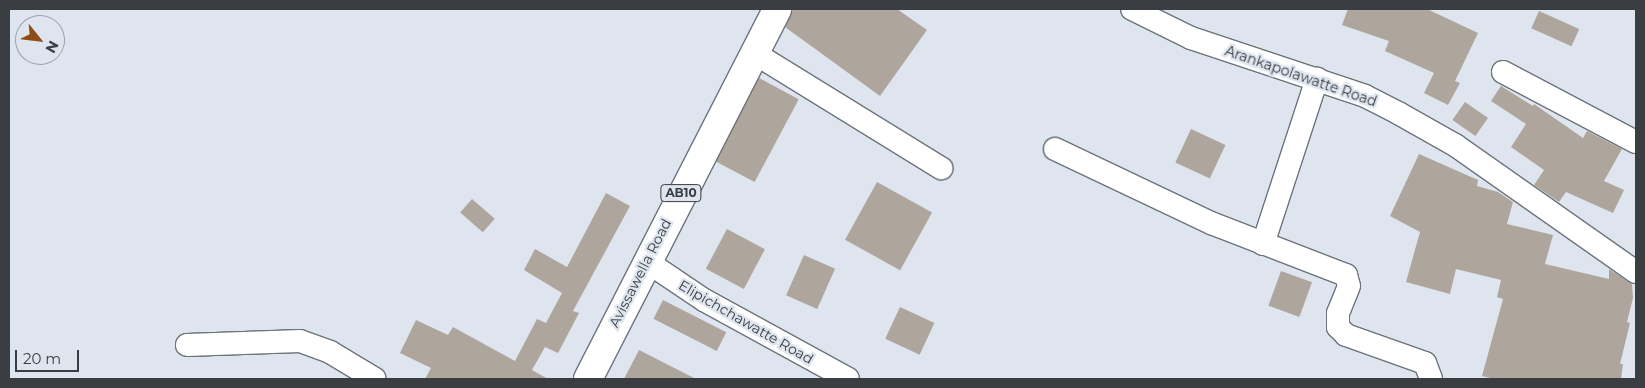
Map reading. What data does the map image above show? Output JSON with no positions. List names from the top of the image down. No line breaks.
{"streets":{"main road":["AB10","Avissawella Road"],"street":["Arankapolawatte Road","Elipichchawatte Road"]},"crossings":[["Avissawella Road","Elipichchawatte Road"]],"scale_bar":"20 m","north":"bottom right"}
